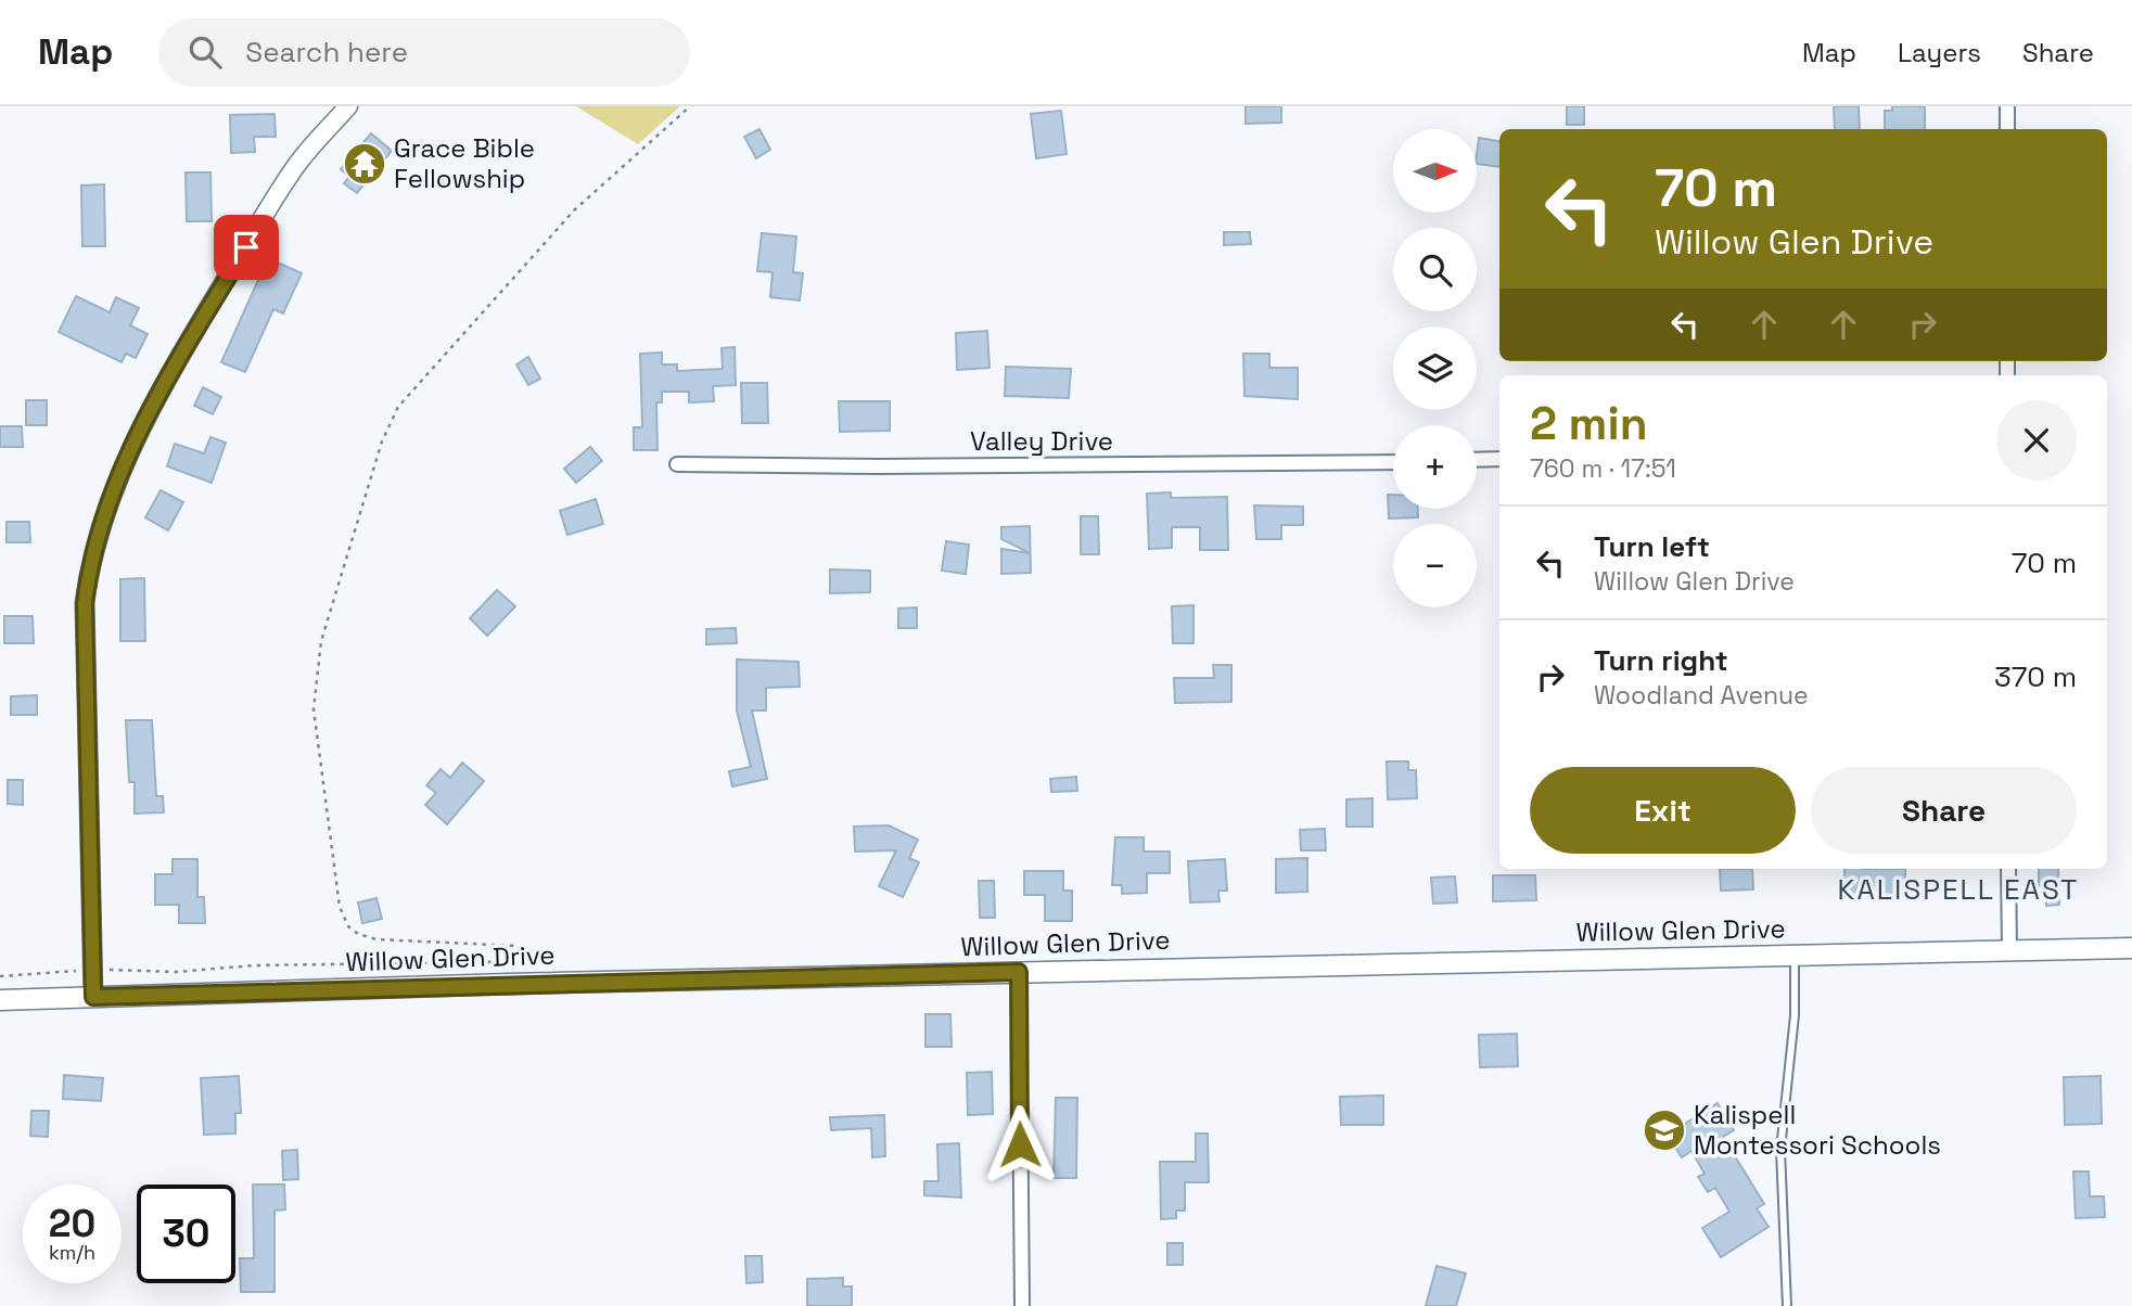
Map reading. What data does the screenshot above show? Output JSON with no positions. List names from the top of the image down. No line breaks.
{"streets":{"main road":["Willow Glen Drive"],"street":["Valley Drive"]},"districts":["KALISPELL EAST"],"places":{"temple":["Grace Bible Fellowship"],"school or university":["Kalispell Montessori Schools"]},"north":"right","page":{"header":"Map","search":"Search here","nav":["Map","Layers","Share"],"map_buttons":["+","−"],"turn":["70 m","Willow Glen Drive"],"heading":["2 min","760 m · 17:51"],"list":[{"name":"Turn left","note":"Willow Glen Drive","value":"70 m"},{"name":"Turn right","note":"Woodland Avenue","value":"370 m"}],"buttons":["Exit","Share"],"speed":"20 km/h","limit":"30"}}
